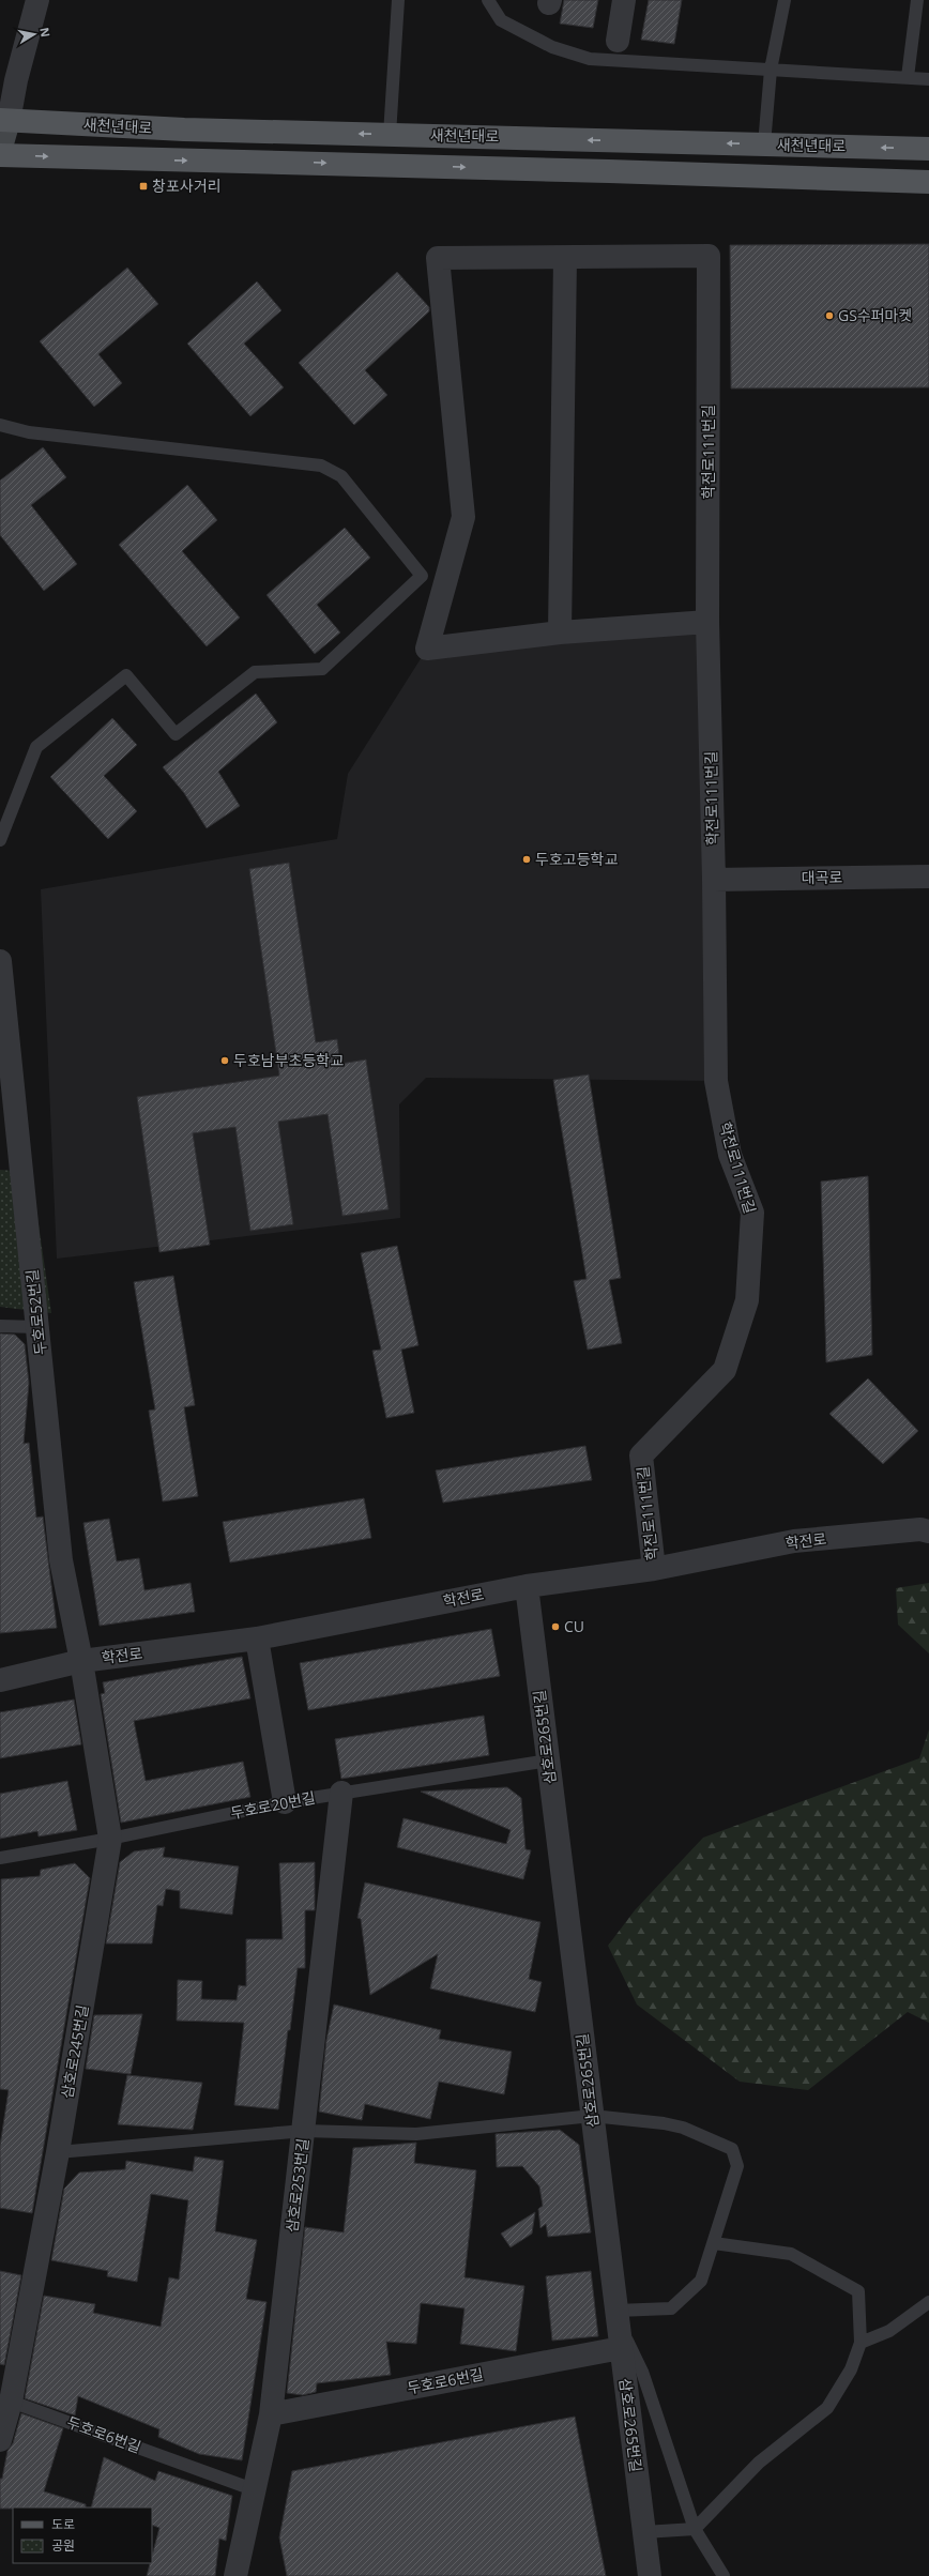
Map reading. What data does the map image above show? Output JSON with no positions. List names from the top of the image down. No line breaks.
{"streets":{"main road":["새천년대로"],"street":["학전로111번길","대곡로","두호로52번길","학전로","삼호로265번길","삼호로245번길","삼호로253번길","두호로6번길"],"lane":["두호로20번길"]},"crossings":[["학전로111번길","대곡로"],["학전로111번길","학전로"],["두호로52번길","학전로"],["두호로52번길","삼호로245번길"],["학전로","삼호로265번길"],["학전로","삼호로245번길"],["삼호로265번길","두호로20번길"],["삼호로265번길","두호로6번길"],["두호로20번길","삼호로245번길"],["두호로20번길","삼호로253번길"],["삼호로245번길","두호로6번길"],["삼호로253번길","두호로6번길"]],"places":{"transit":["창포사거리"],"other":["GS수퍼마켓","두호고등학교","두호남부초등학교","CU"]},"legend":["도로","공원"],"north":"right"}
